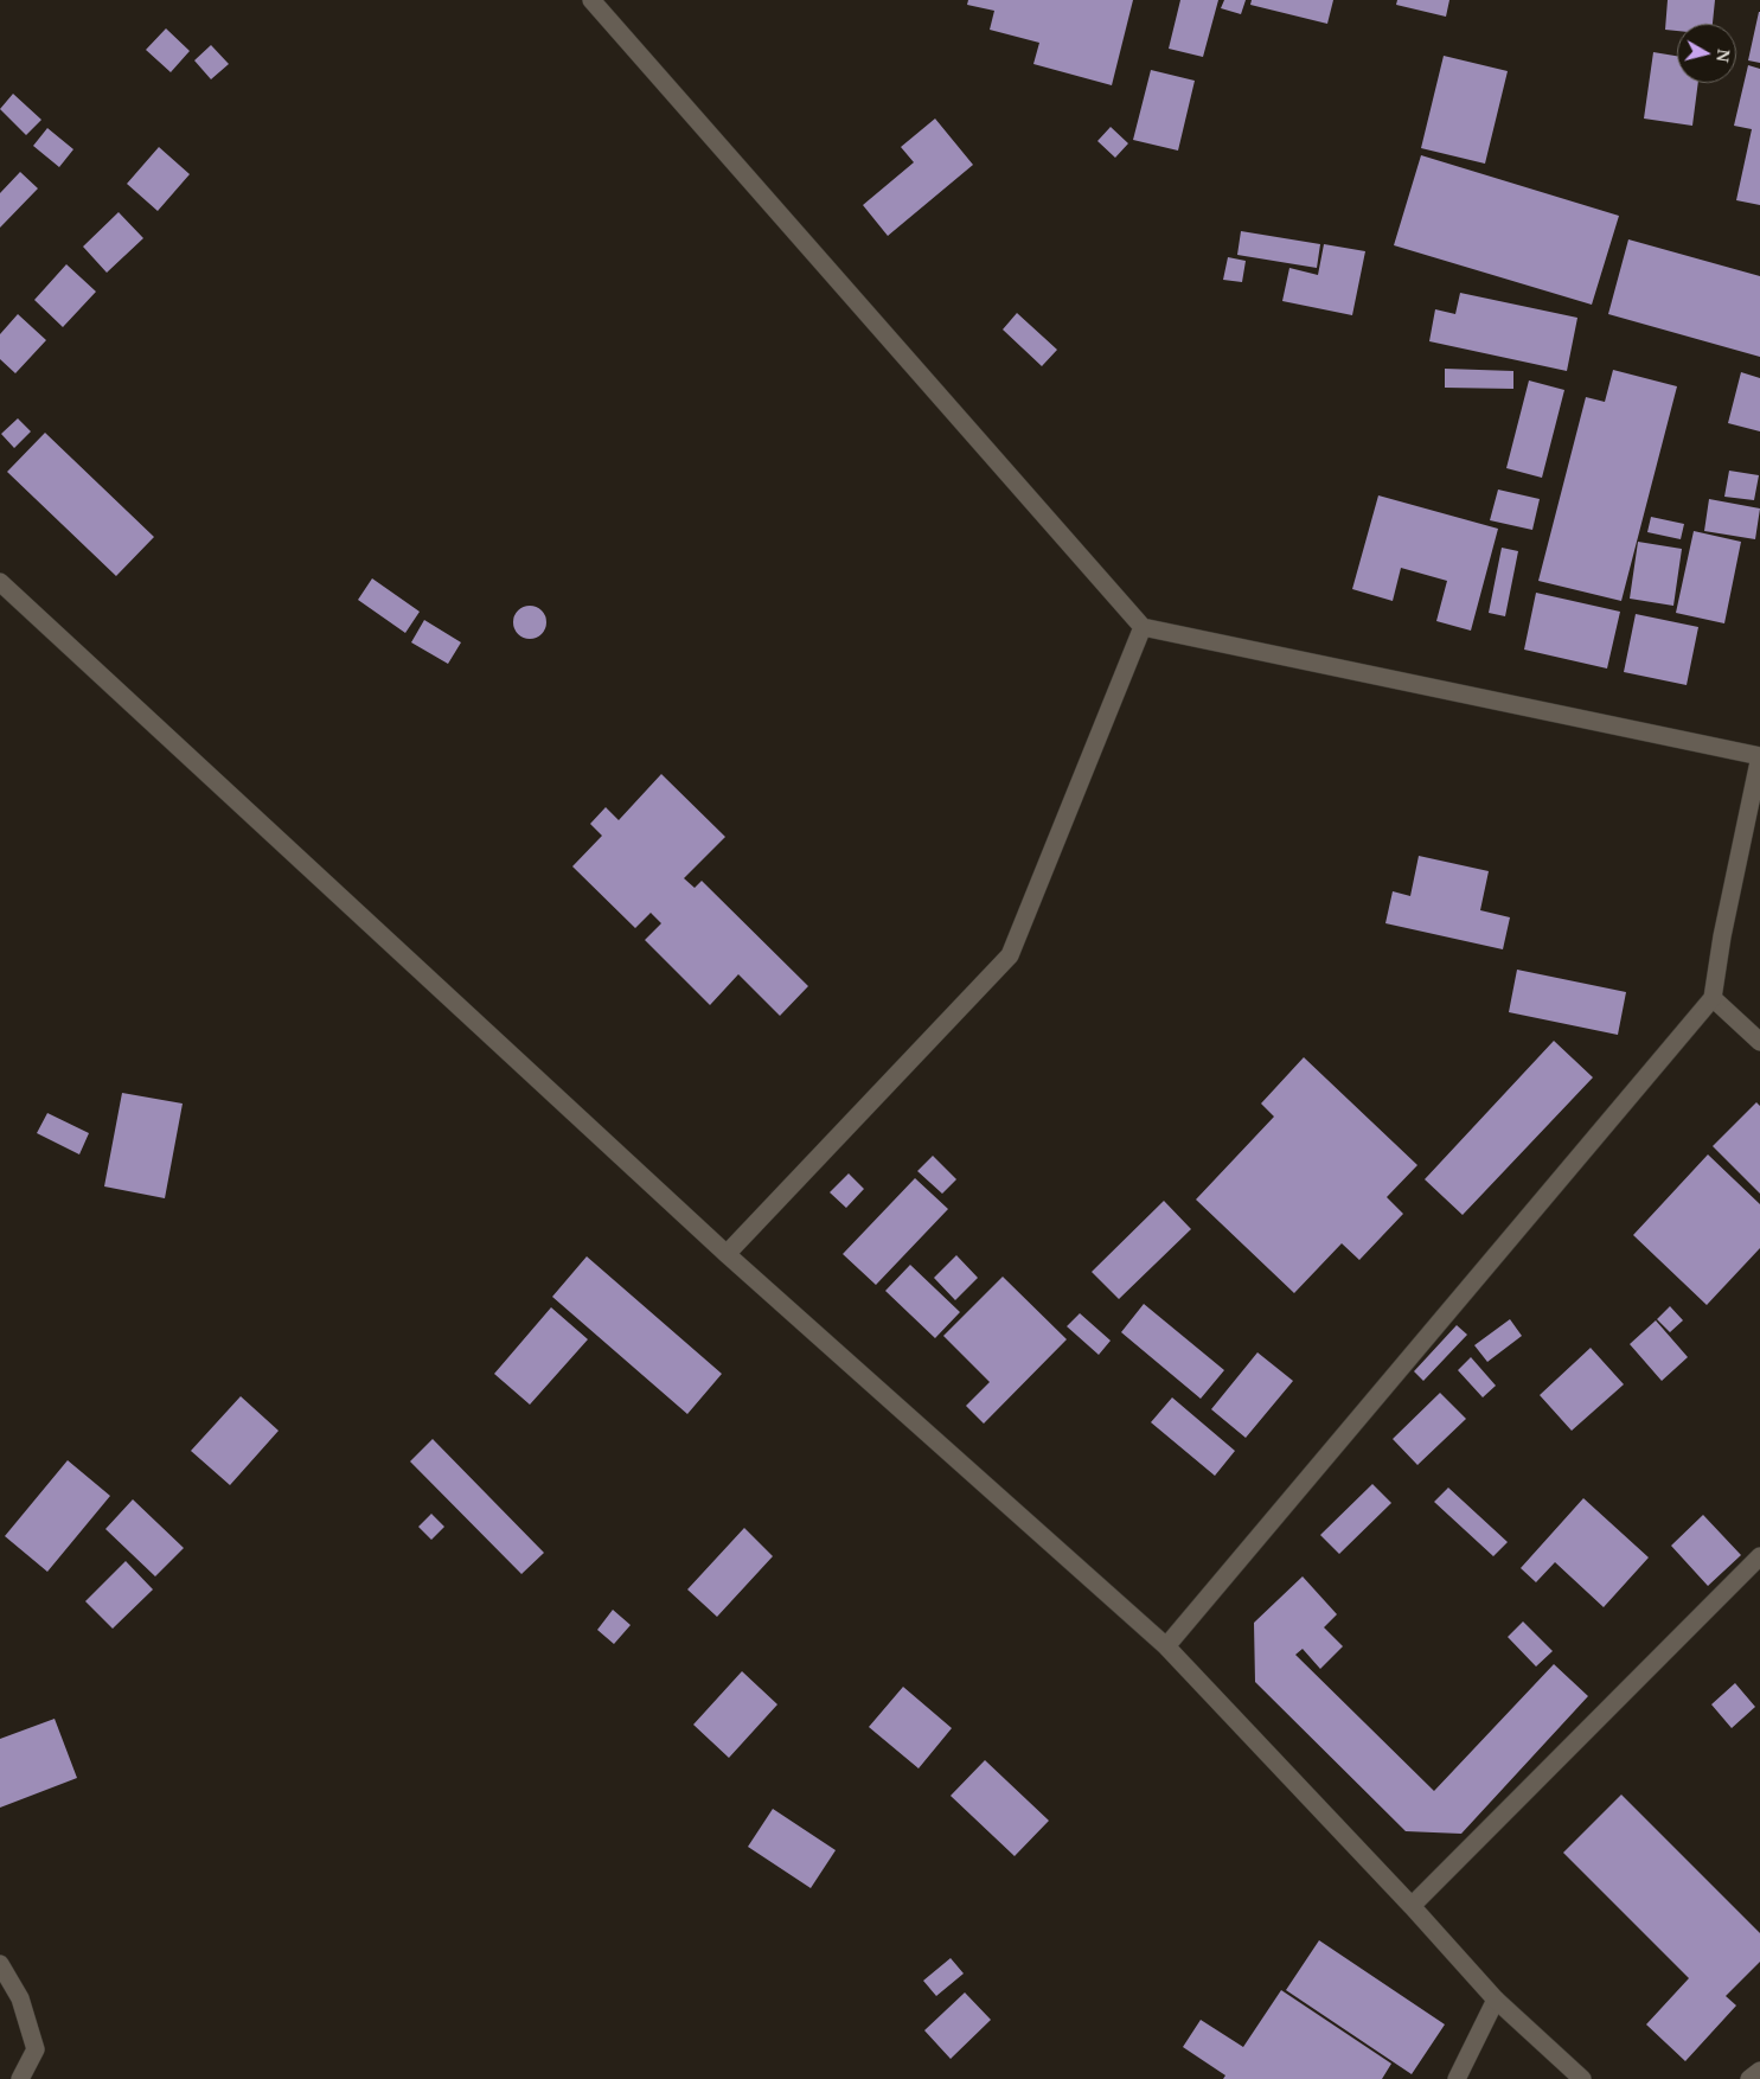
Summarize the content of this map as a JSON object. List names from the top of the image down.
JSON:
{
  "north": "right"
}
